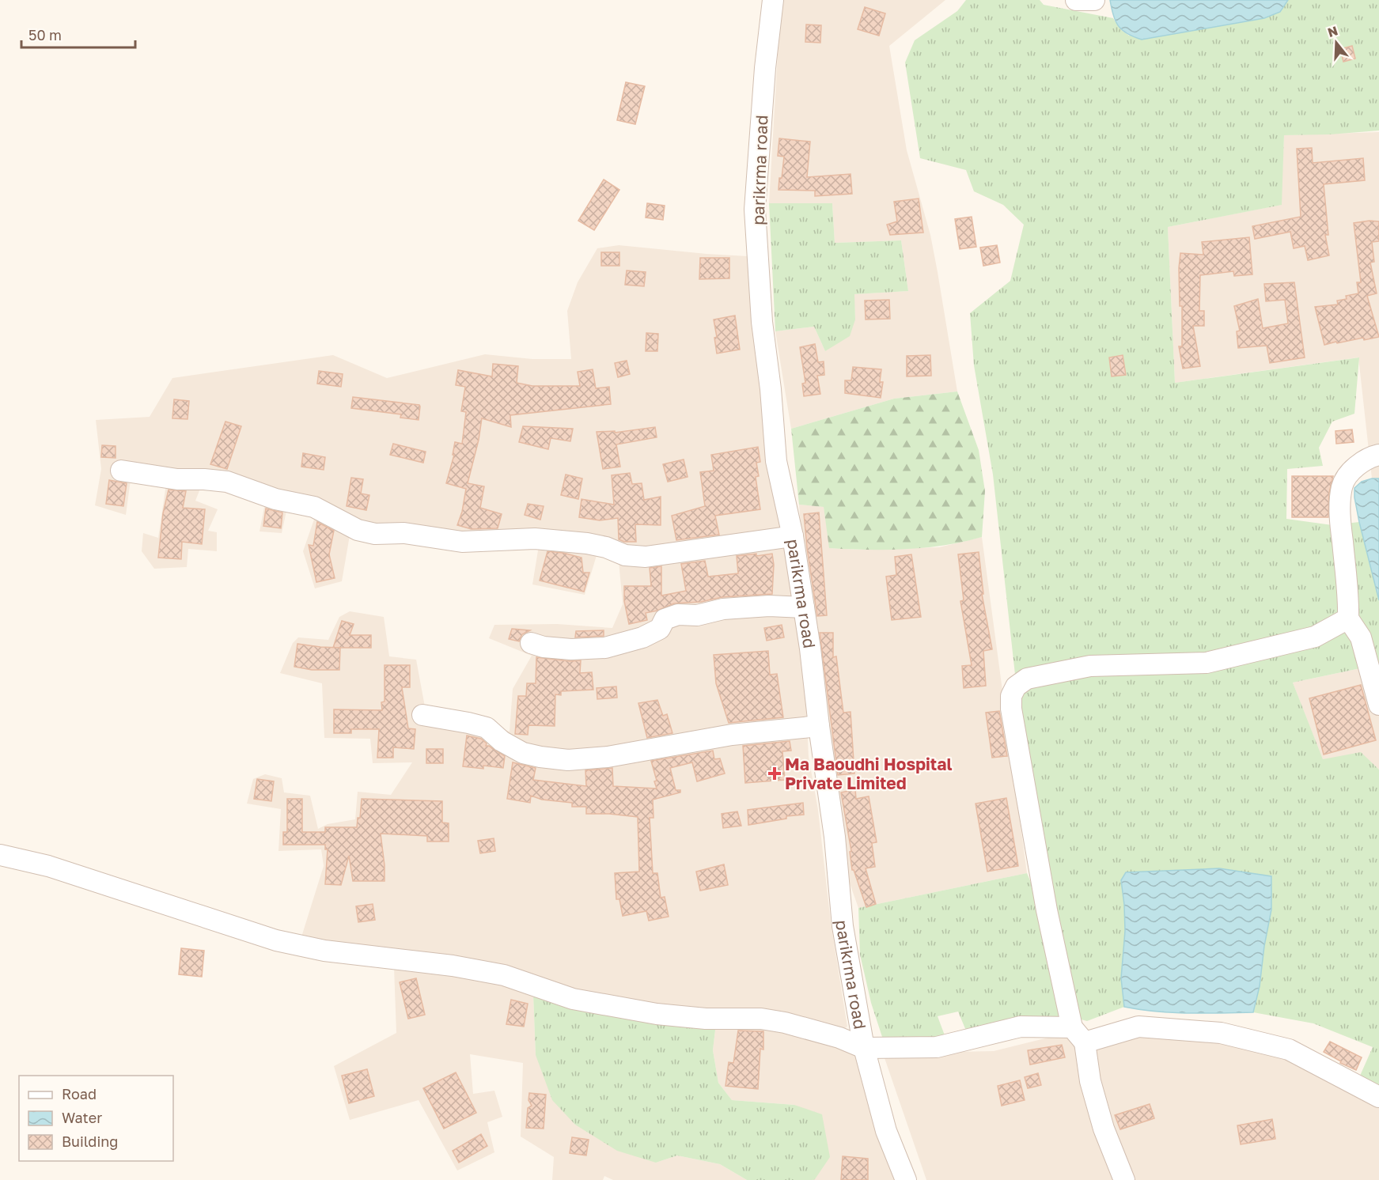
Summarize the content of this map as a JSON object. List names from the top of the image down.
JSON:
{
  "streets": {
    "street": ["parikrma road"]
  },
  "places": {
    "health": ["Ma Baoudhi Hospital Private Limited"]
  },
  "legend": ["Road", "Water", "Building"],
  "scale_bar": "50 m",
  "north": "top"
}
